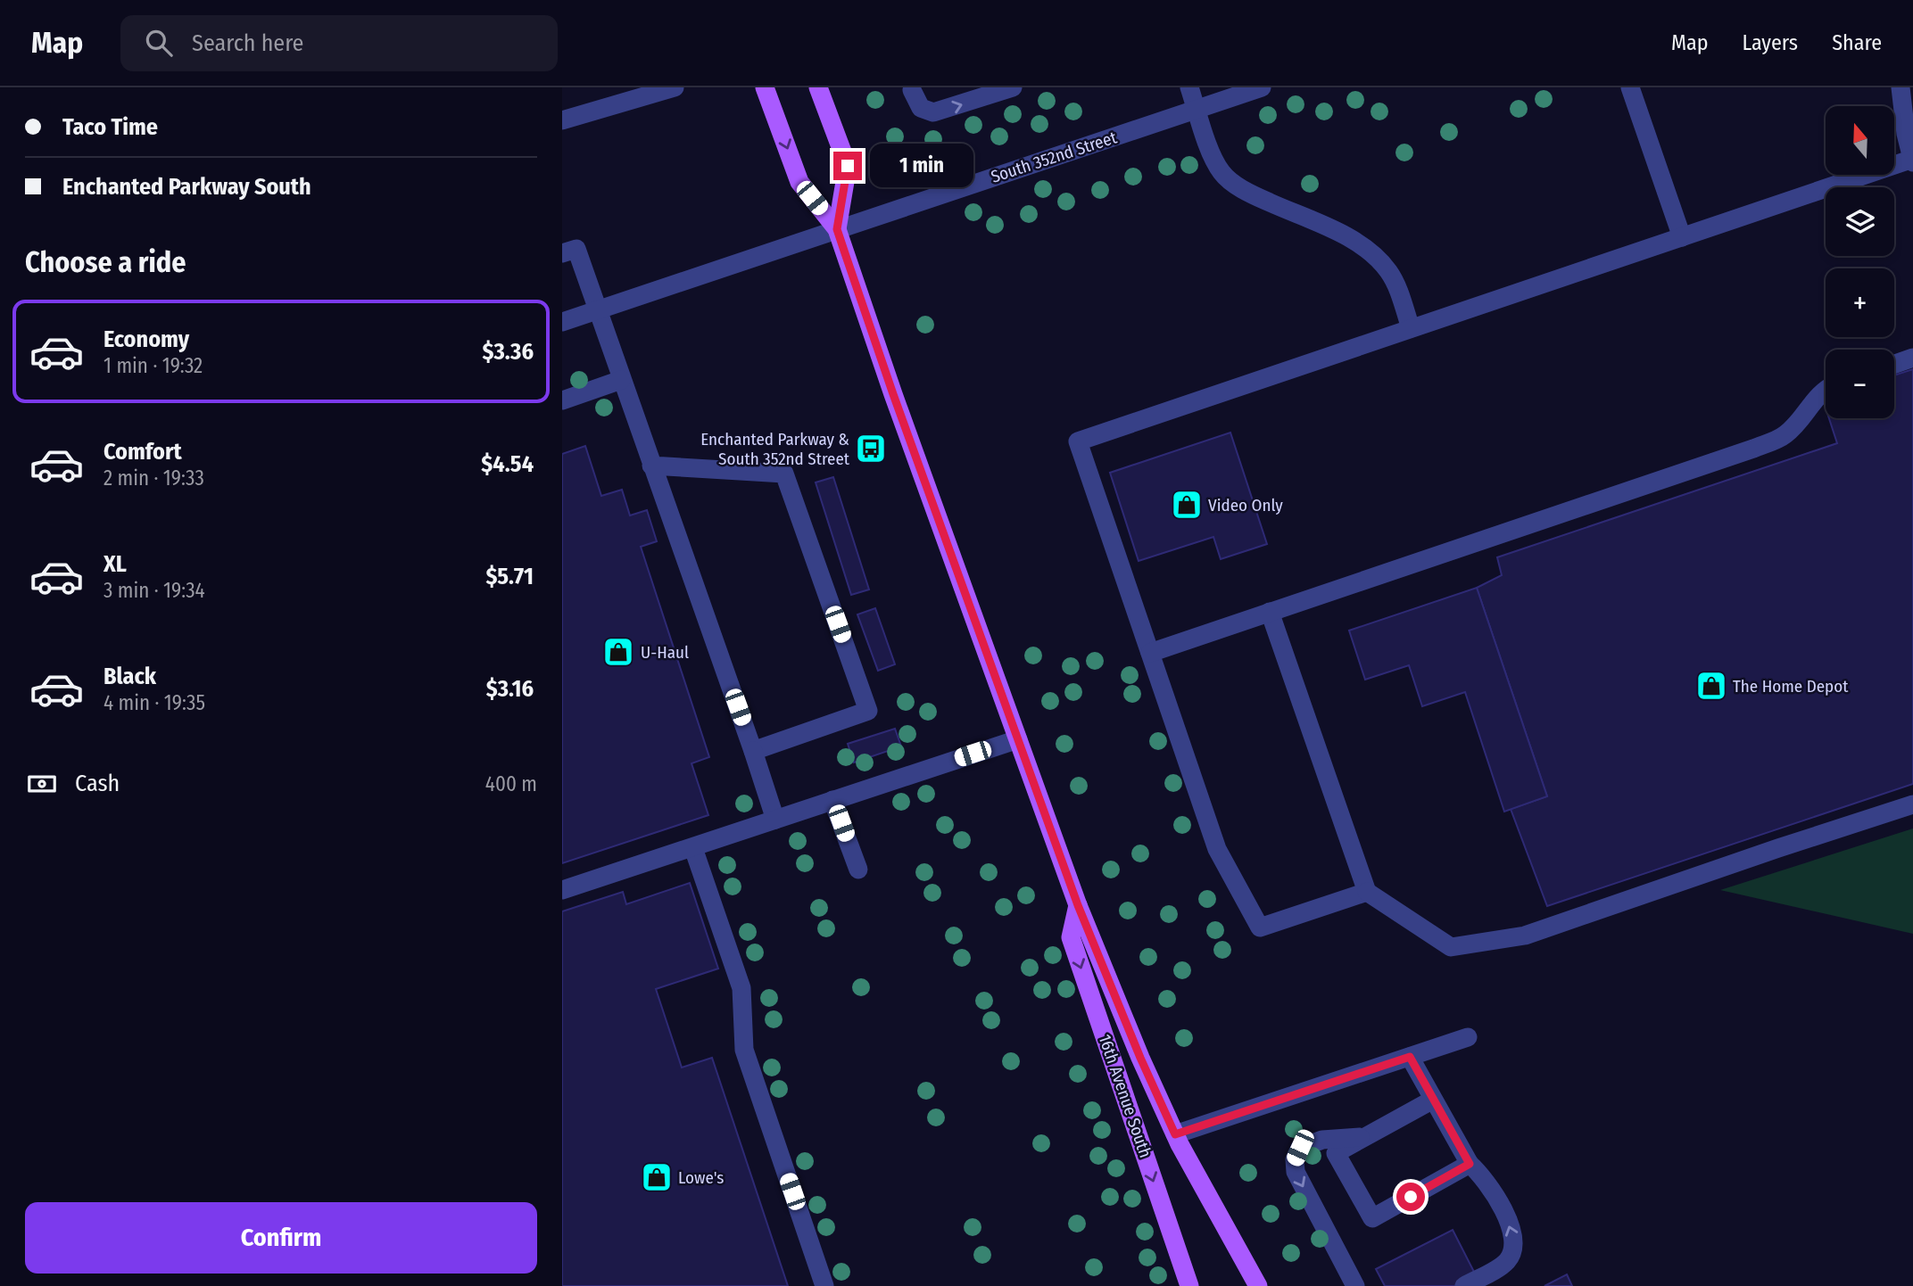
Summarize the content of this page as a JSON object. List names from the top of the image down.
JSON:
{
  "streets": {
    "main road": ["16th Avenue South"],
    "street": ["South 352nd Street"]
  },
  "places": {
    "bus stop": ["Enchanted Parkway & South 352nd Street"],
    "shop": [
      "Video Only",
      "U-Haul",
      "The Home Depot",
      "Lowe's"
    ]
  },
  "north": "top",
  "page": {
    "header": "Map",
    "search": "Search here",
    "nav": ["Map", "Layers", "Share"],
    "banner": ["Taco Time", "Enchanted Parkway South"],
    "map_buttons": ["+", "−"],
    "bubble": "1 min",
    "heading": "Choose a ride",
    "list": [
      {
        "name": "Economy",
        "note": "1 min · 19:32",
        "value": "$3.36"
      },
      {
        "name": "Comfort",
        "note": "2 min · 19:33",
        "value": "$4.54"
      },
      {
        "name": "XL",
        "note": "3 min · 19:34",
        "value": "$5.71"
      },
      {
        "name": "Black",
        "note": "4 min · 19:35",
        "value": "$3.16"
      }
    ],
    "pay": ["Cash", "400 m"],
    "buttons": "Confirm"
  }
}
